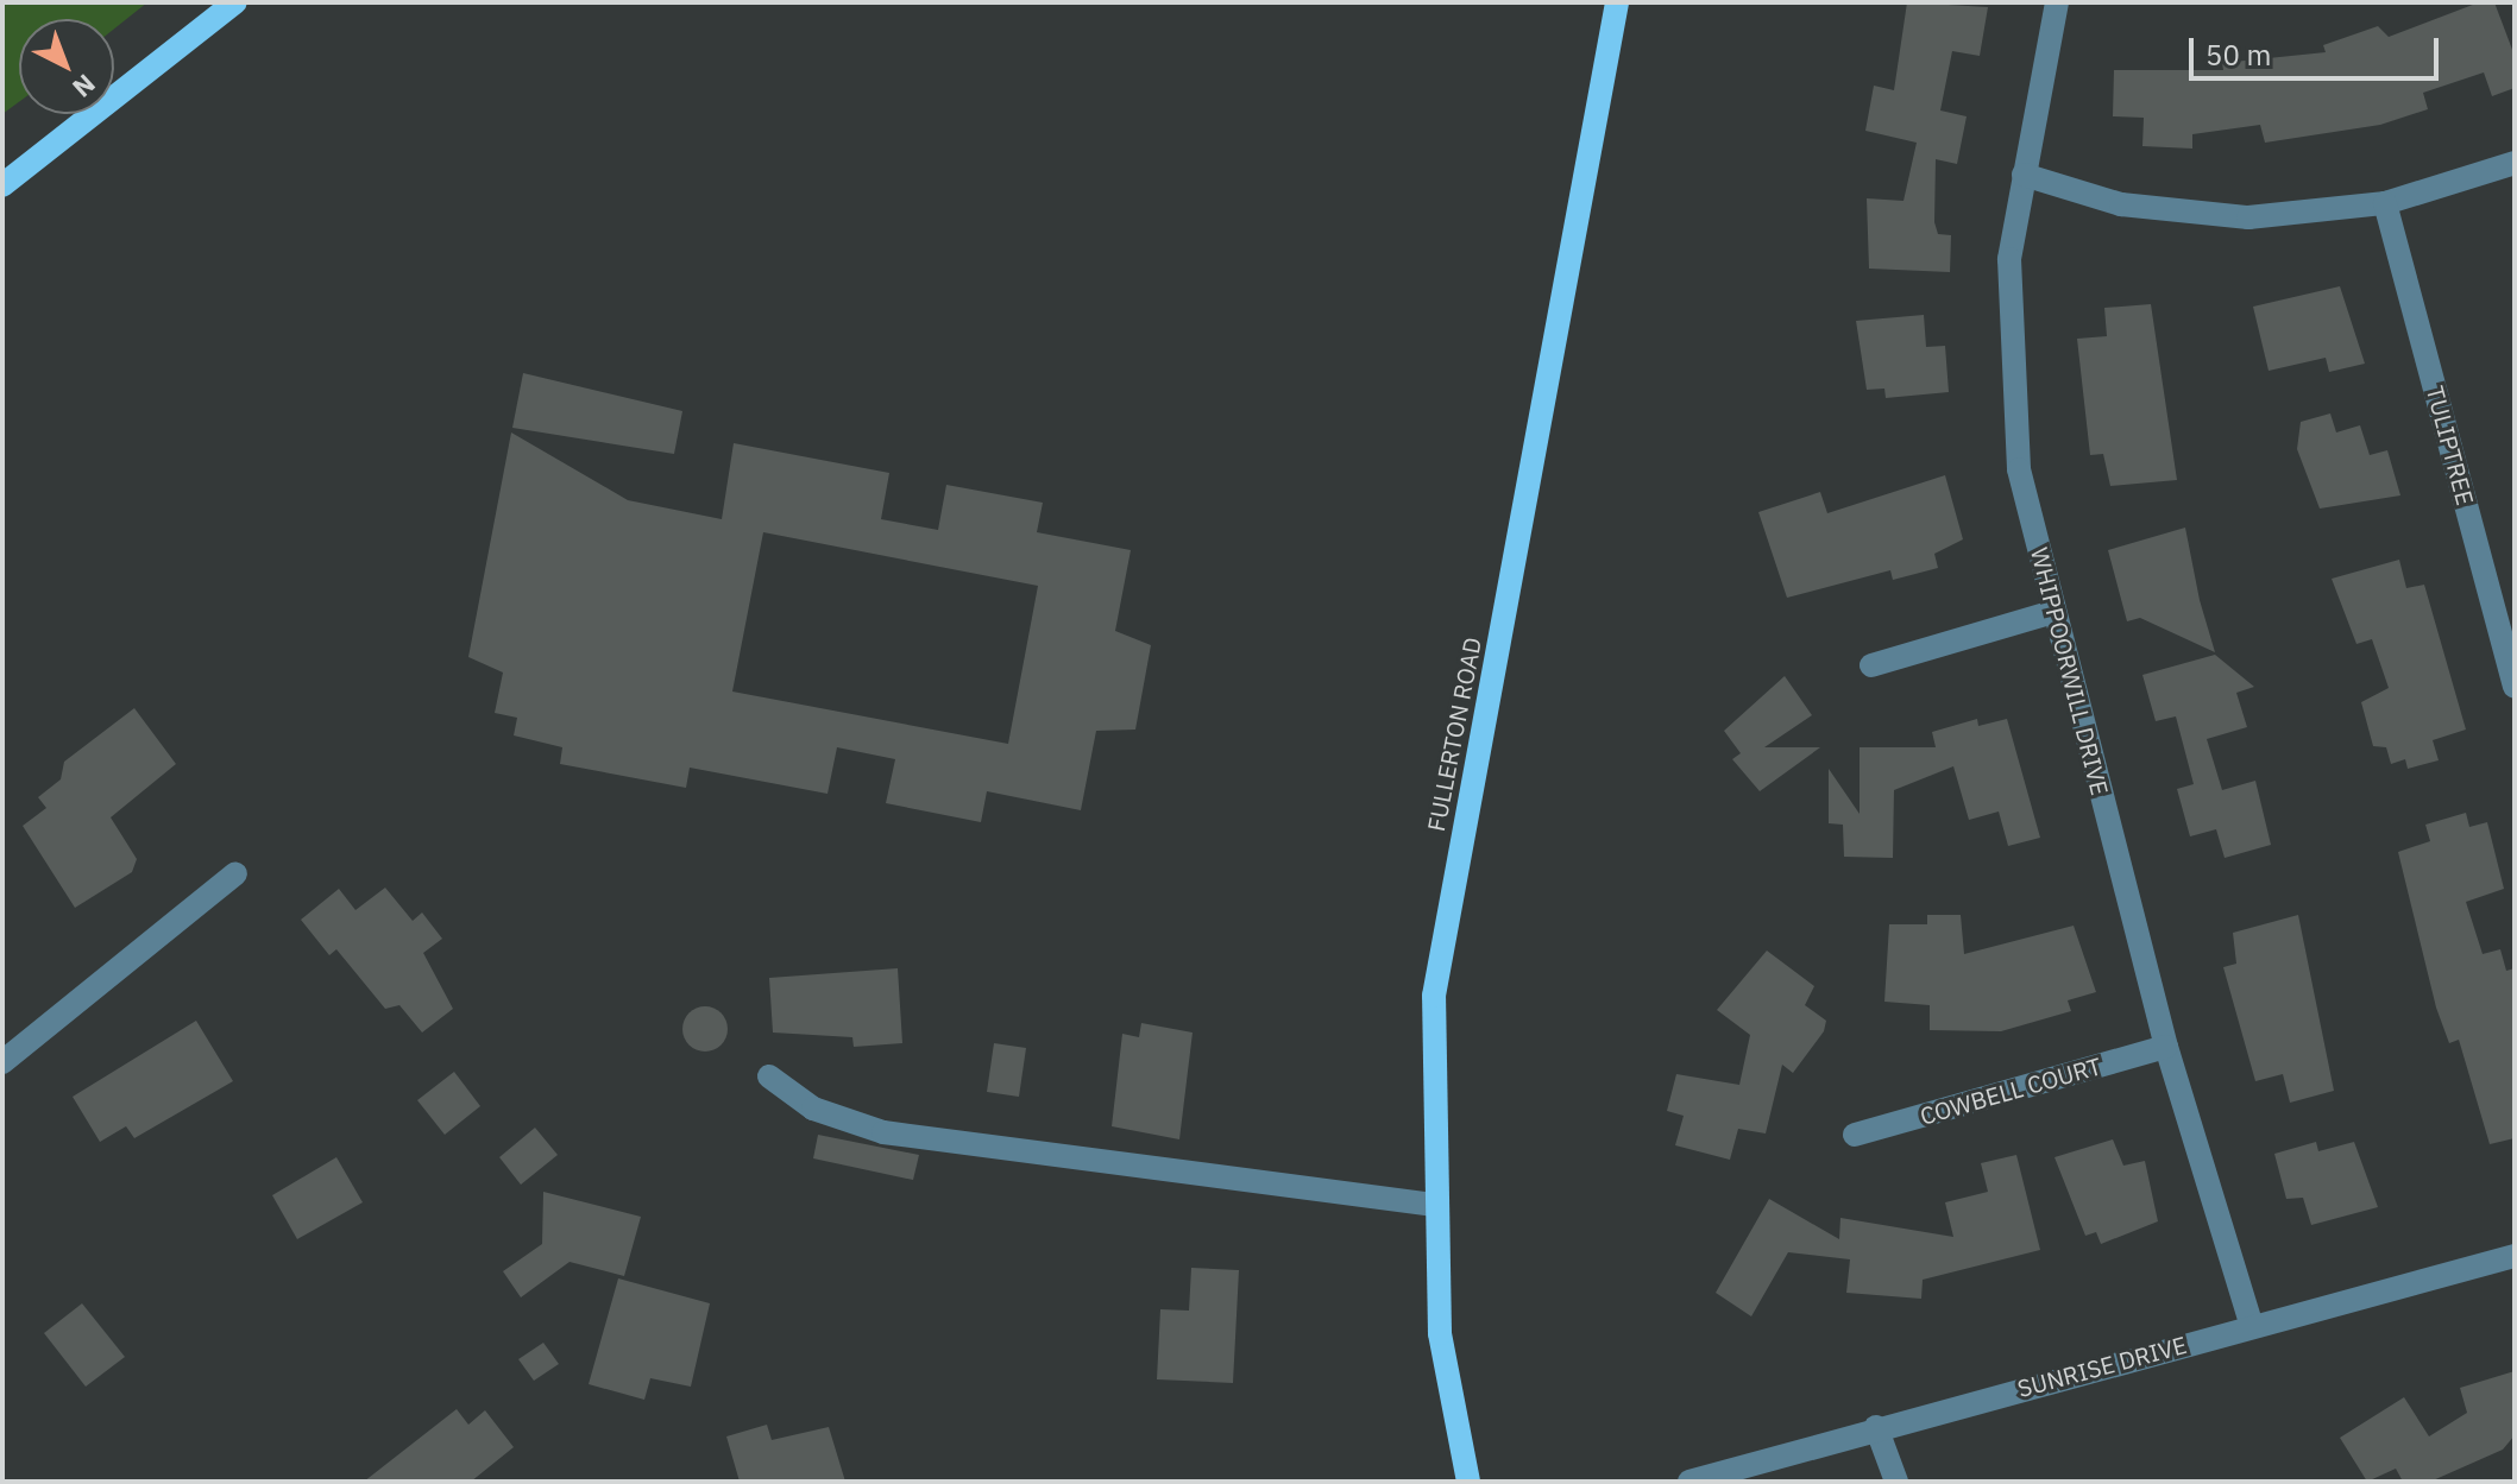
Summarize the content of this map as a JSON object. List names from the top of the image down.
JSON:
{
  "streets": {
    "main road": ["FULLERTON ROAD"],
    "street": [
      "TULIPTREE",
      "WHIPPOORWILL DRIVE",
      "COWBELL COURT",
      "SUNRISE DRIVE"
    ]
  },
  "crossings": [
    ["WHIPPOORWILL DRIVE", "COWBELL COURT"],
    ["WHIPPOORWILL DRIVE", "SUNRISE DRIVE"]
  ],
  "scale_bar": "50 m",
  "north": "bottom right"
}
